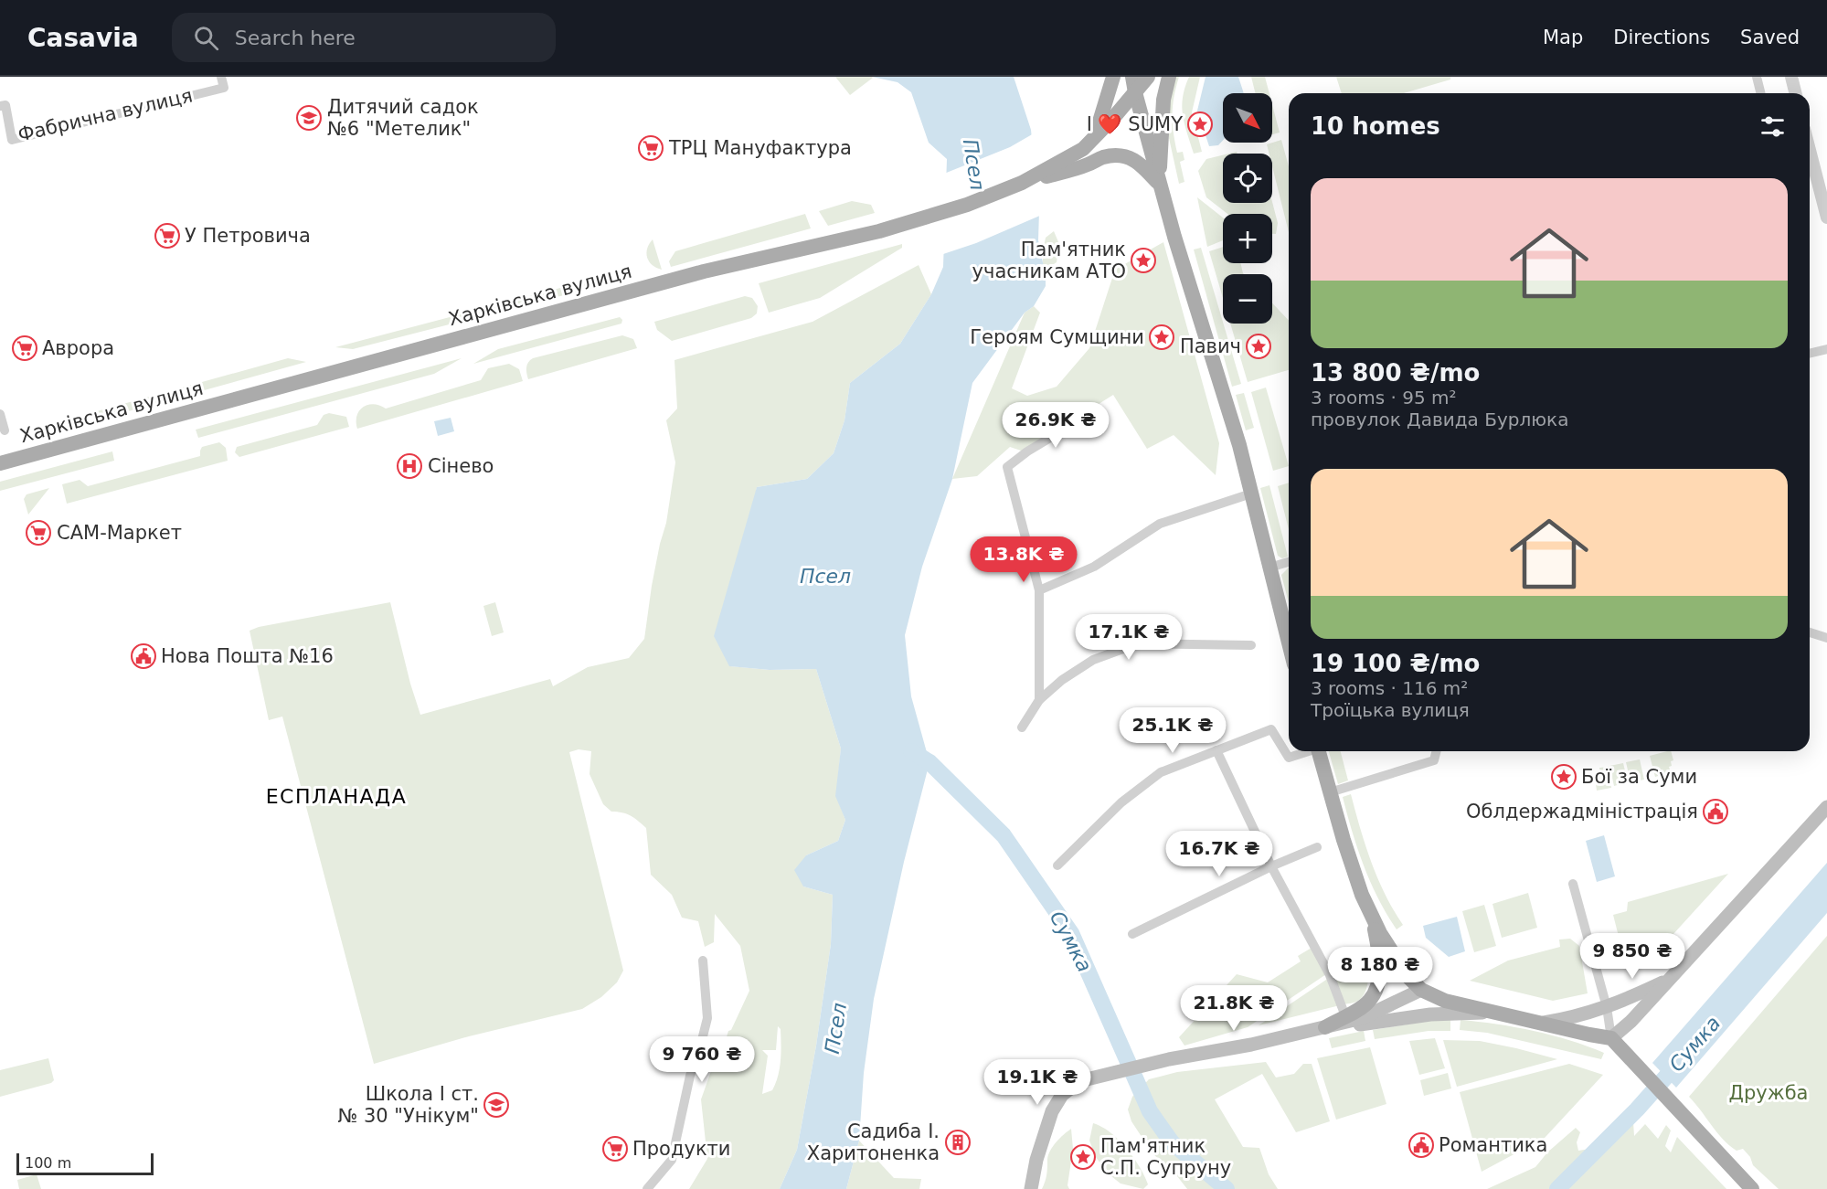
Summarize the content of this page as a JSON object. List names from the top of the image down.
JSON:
{
  "streets": {
    "main road": ["Харківська вулиця"],
    "street": ["Фабрична вулиця"]
  },
  "districts": ["ЕСПЛАНАДА"],
  "water": ["Псел", "Сумка"],
  "parks": ["Дружба"],
  "places": {
    "school or university": ["Дитячий садок №6 \"Метелик\"", "Школа І ст. № 30 \"Унікум\""],
    "place": [
      "I ❤️ SUMY",
      "Пам'ятник учасникам АТО",
      "Героям Сумщини",
      "Павич",
      "Бої за Суми",
      "Пам'ятник С.П. Супруну"
    ],
    "supermarket": [
      "ТРЦ Мануфактура",
      "У Петровича",
      "Аврора",
      "САМ-Маркет",
      "Продукти"
    ],
    "hospital": ["Сінево"],
    "public building": ["Нова Пошта №16", "Облдержадміністрація", "Романтика"],
    "building": ["Садиба І. Харитоненка"]
  },
  "scale_bar": "100 m",
  "north": "bottom right",
  "page": {
    "header": "Casavia",
    "search": "Search here",
    "nav": ["Map", "Directions", "Saved"],
    "map_buttons": ["+", "−"],
    "heading": "10 homes",
    "list": [
      {
        "name": "13 800 ₴/mo",
        "note": "3 rooms · 95 m² · провулок Давида Бурлюка"
      },
      {
        "name": "19 100 ₴/mo",
        "note": "3 rooms · 116 m² · Троїцька вулиця"
      }
    ],
    "price": [
      "26.9K ₴",
      "13.8K ₴",
      "17.1K ₴",
      "25.1K ₴",
      "16.7K ₴",
      "9 850 ₴",
      "8 180 ₴",
      "21.8K ₴",
      "9 760 ₴",
      "19.1K ₴"
    ],
    "scale": "100 m"
  }
}
